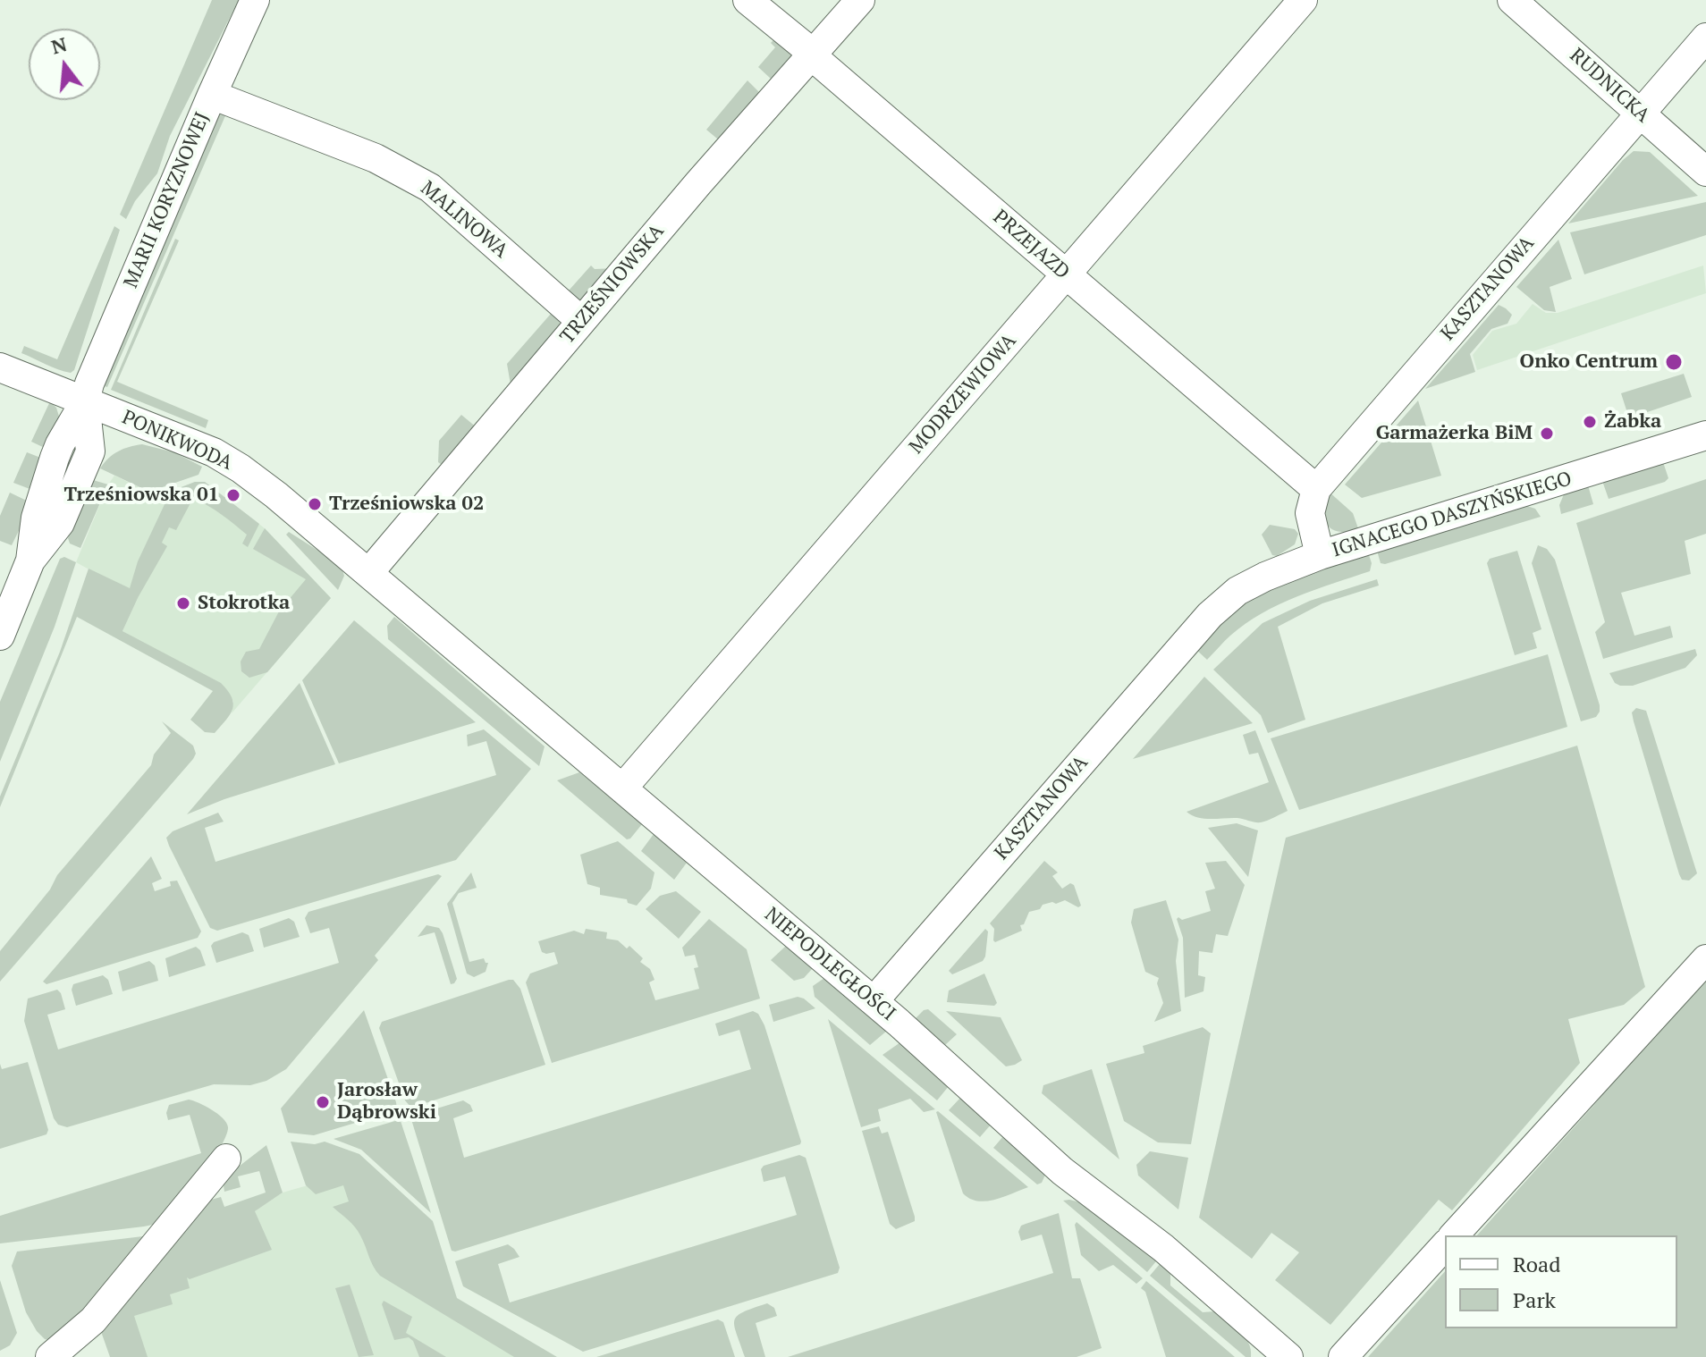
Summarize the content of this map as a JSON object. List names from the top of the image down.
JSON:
{
  "streets": {
    "street": [
      "RUDNICKA",
      "MARII KORYZNOWEJ",
      "MALINOWA",
      "PRZEJAZD",
      "TRZEŚNIOWSKA",
      "KASZTANOWA",
      "MODRZEWIOWA",
      "PONIKWODA",
      "IGNACEGO DASZYŃSKIEGO",
      "NIEPODLEGŁOŚCI"
    ]
  },
  "crossings": [
    ["RUDNICKA", "KASZTANOWA"],
    ["MARII KORYZNOWEJ", "MALINOWA"],
    ["MARII KORYZNOWEJ", "PONIKWODA"],
    ["MALINOWA", "TRZEŚNIOWSKA"],
    ["PRZEJAZD", "TRZEŚNIOWSKA"],
    ["PRZEJAZD", "KASZTANOWA"],
    ["PRZEJAZD", "MODRZEWIOWA"],
    ["TRZEŚNIOWSKA", "PONIKWODA"],
    ["TRZEŚNIOWSKA", "NIEPODLEGŁOŚCI"],
    ["KASZTANOWA", "IGNACEGO DASZYŃSKIEGO"],
    ["KASZTANOWA", "NIEPODLEGŁOŚCI"],
    ["MODRZEWIOWA", "NIEPODLEGŁOŚCI"],
    ["PONIKWODA", "NIEPODLEGŁOŚCI"]
  ],
  "places": [
    "Onko Centrum",
    "Żabka",
    "Garmażerka BiM",
    "Trześniowska 01",
    "Trześniowska 02",
    "Stokrotka",
    "Jarosław Dąbrowski"
  ],
  "legend": ["Road", "Park"],
  "north": "top"
}
